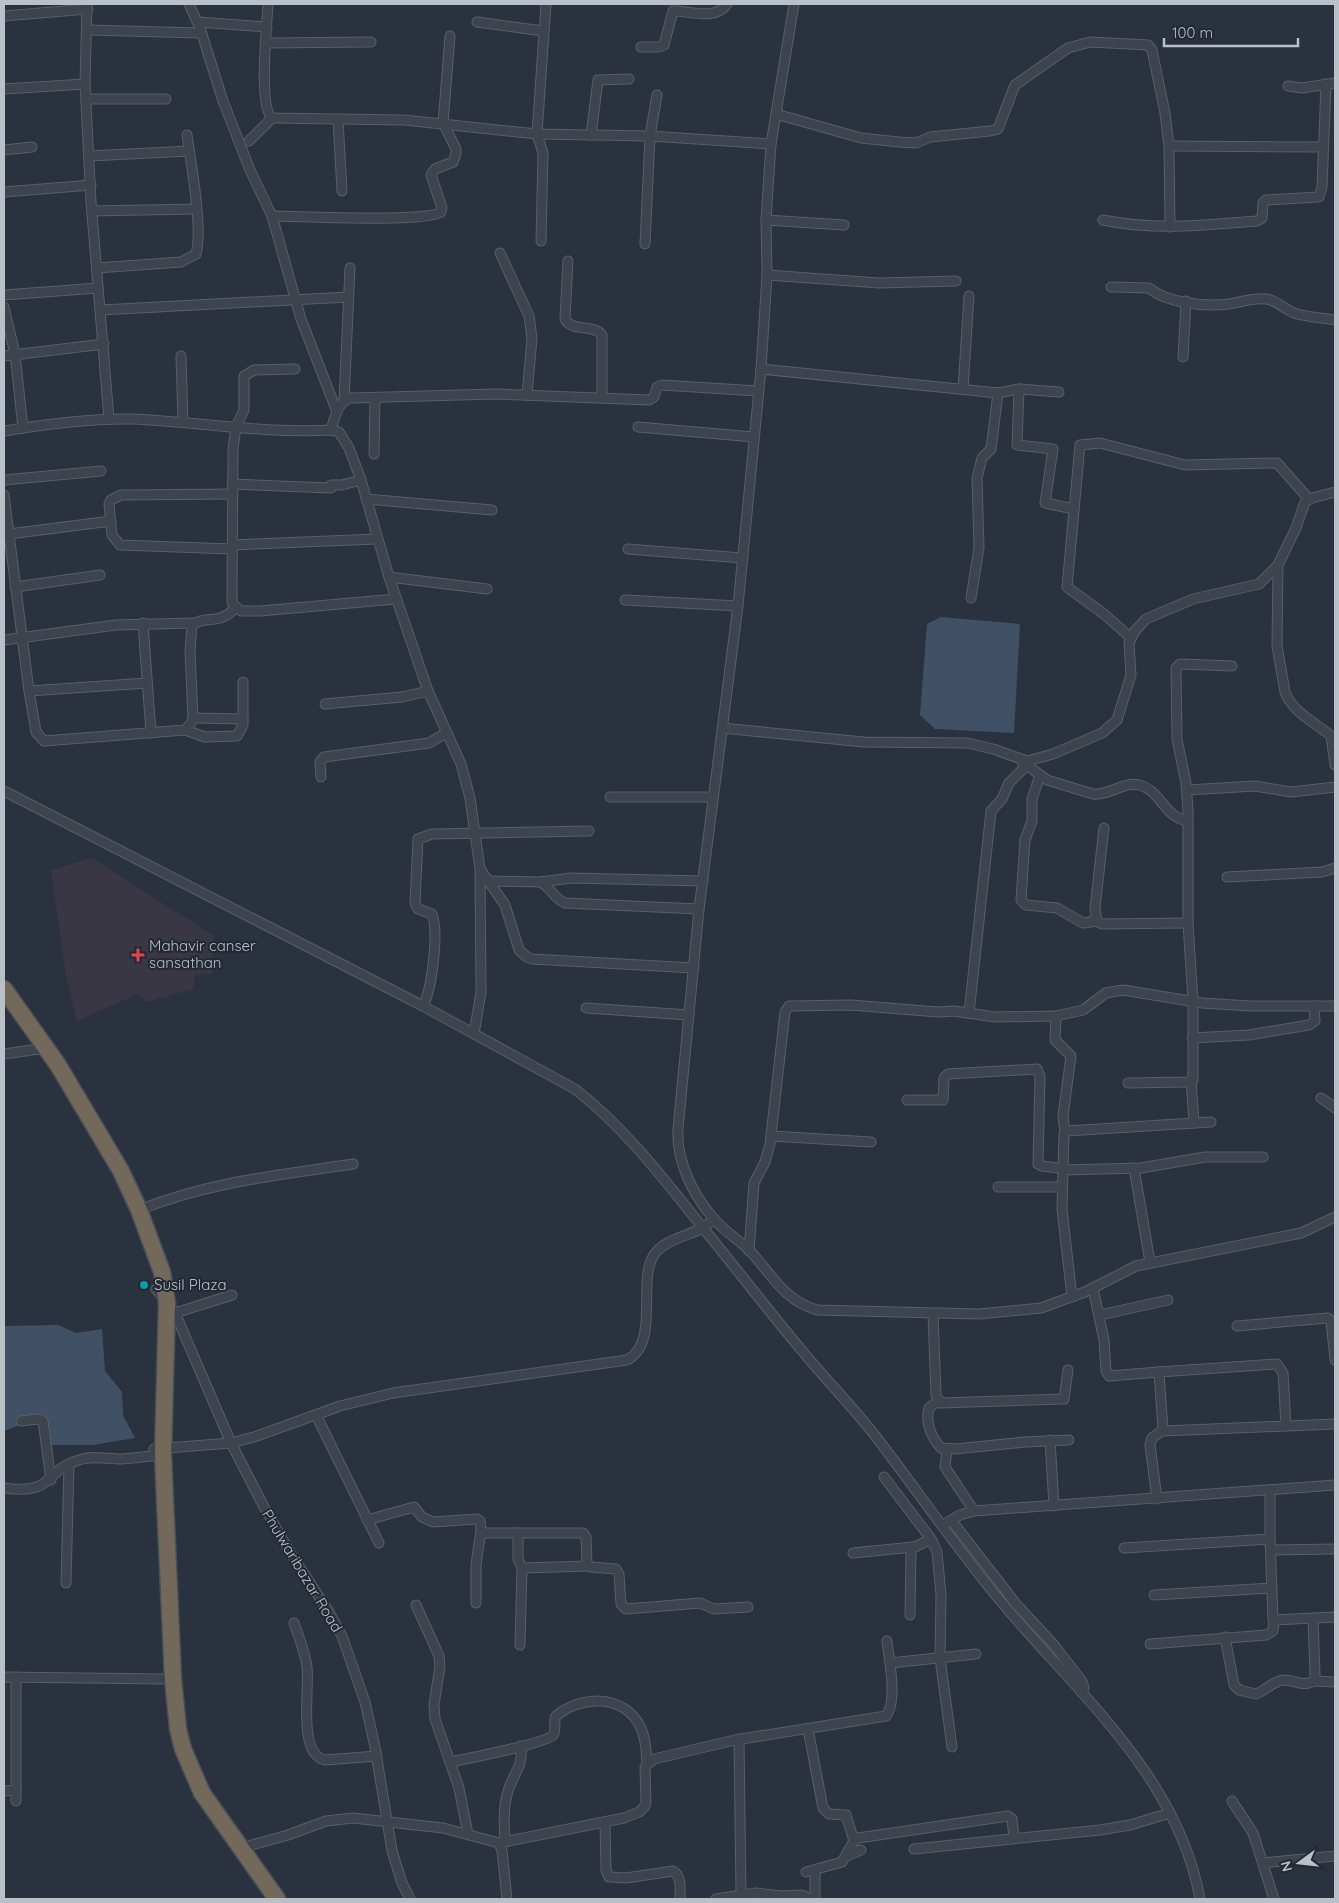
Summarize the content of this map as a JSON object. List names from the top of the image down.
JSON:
{
  "streets": {
    "street": ["Phulwaribazar Road"]
  },
  "places": {
    "health": ["Mahavir canser sansathan"],
    "other": ["Susil Plaza"]
  },
  "scale_bar": "100 m",
  "north": "left"
}
